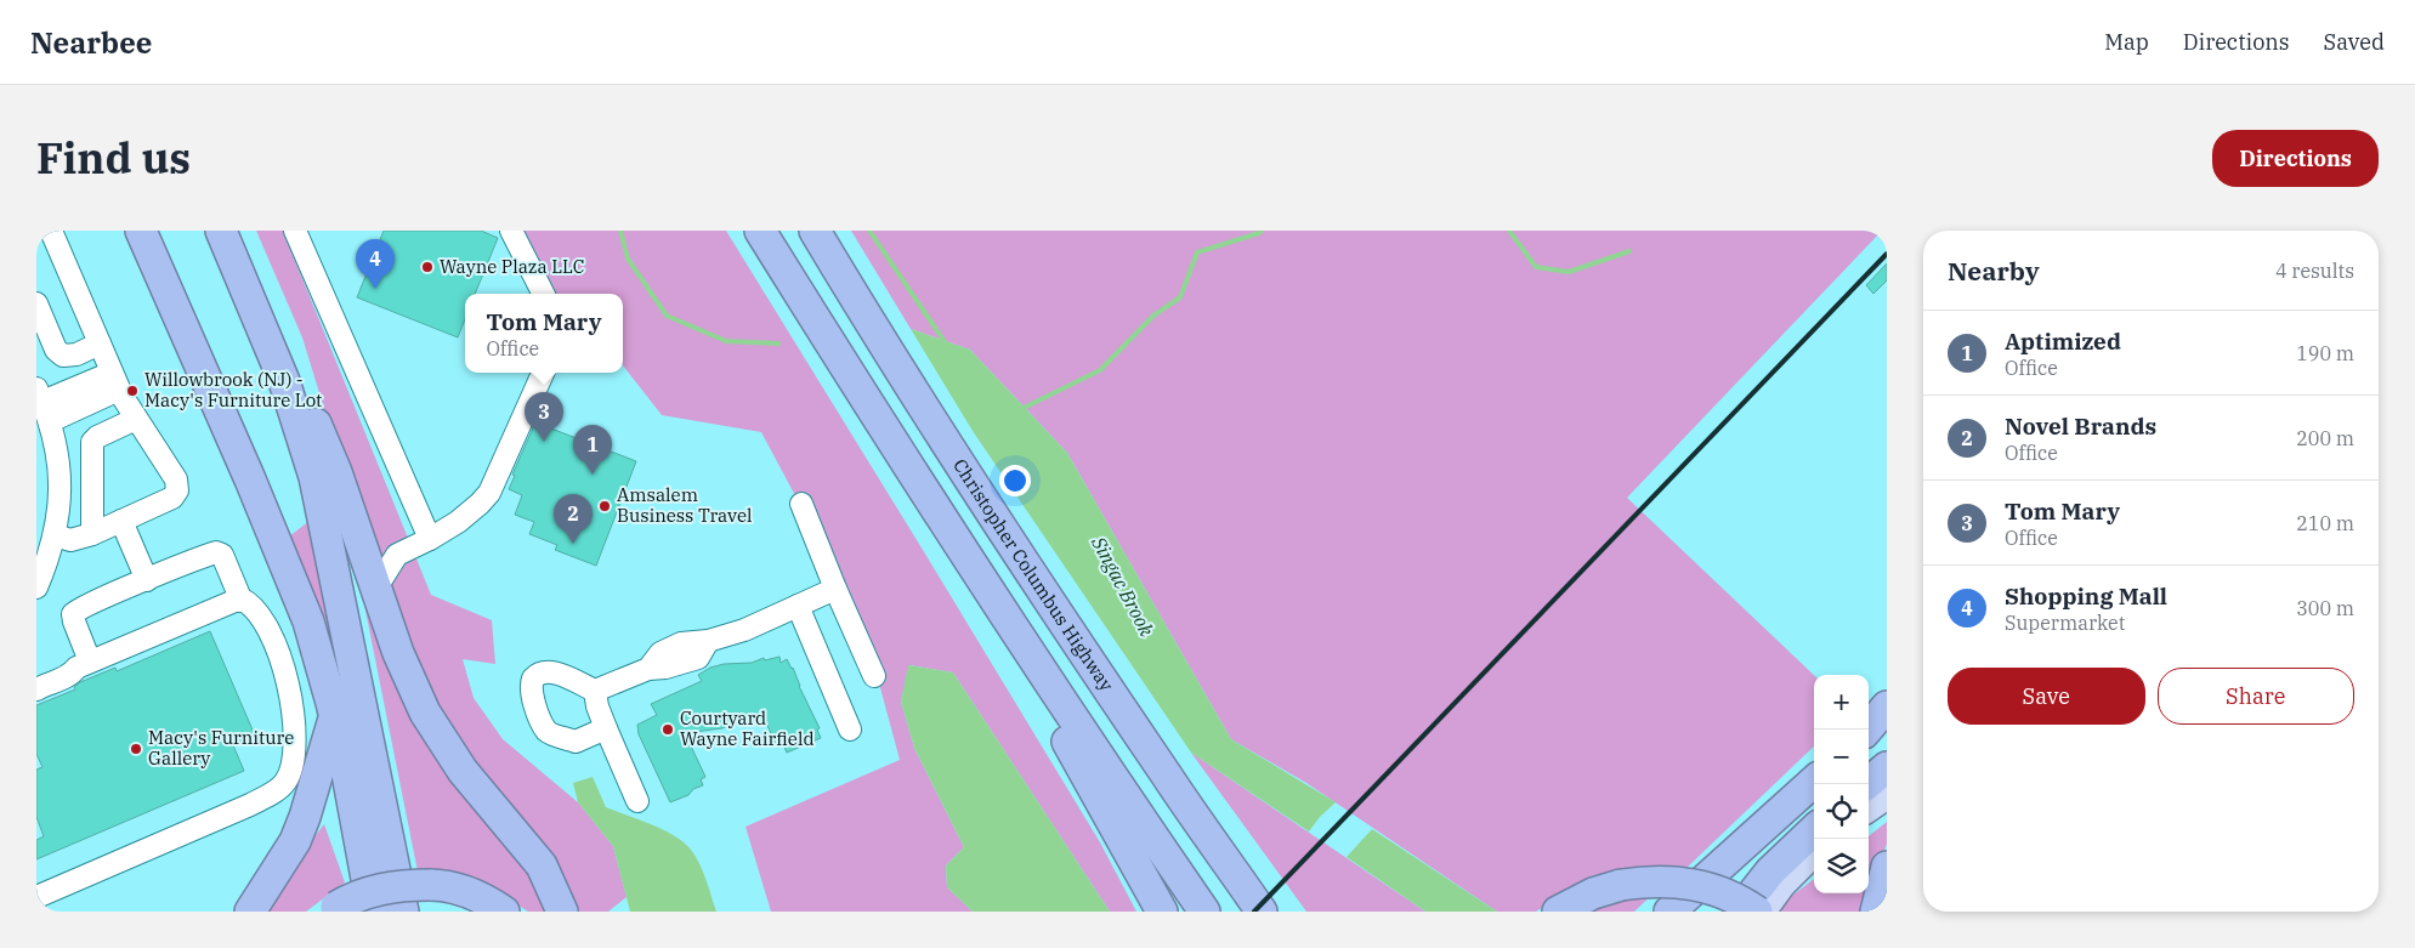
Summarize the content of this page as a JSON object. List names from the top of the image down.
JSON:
{
  "streets": {
    "highway": ["Christopher Columbus Highway"]
  },
  "water": ["Singac Brook"],
  "places": [
    "Wayne Plaza LLC",
    "Willowbrook (NJ) - Macy's Furniture Lot",
    "Amsalem Business Travel",
    "Courtyard Wayne Fairfield",
    "Macy's Furniture Gallery"
  ],
  "page": {
    "header": "Nearbee",
    "nav": ["Map", "Directions", "Saved"],
    "title": "Find us",
    "buttons": [
      "Directions",
      ["Save", "Share"]
    ],
    "heading": ["Nearby", "4 results"],
    "pins": [
      "4",
      "3",
      "1",
      "2"
    ],
    "popup": ["Tom Mary", "Office"],
    "list": [
      {
        "mark": "1",
        "name": "Aptimized",
        "note": "Office",
        "value": "190 m"
      },
      {
        "mark": "2",
        "name": "Novel Brands",
        "note": "Office",
        "value": "200 m"
      },
      {
        "mark": "3",
        "name": "Tom Mary",
        "note": "Office",
        "value": "210 m"
      },
      {
        "mark": "4",
        "name": "Shopping Mall",
        "note": "Supermarket",
        "value": "300 m"
      }
    ],
    "map_buttons": ["+", "−"]
  }
}
